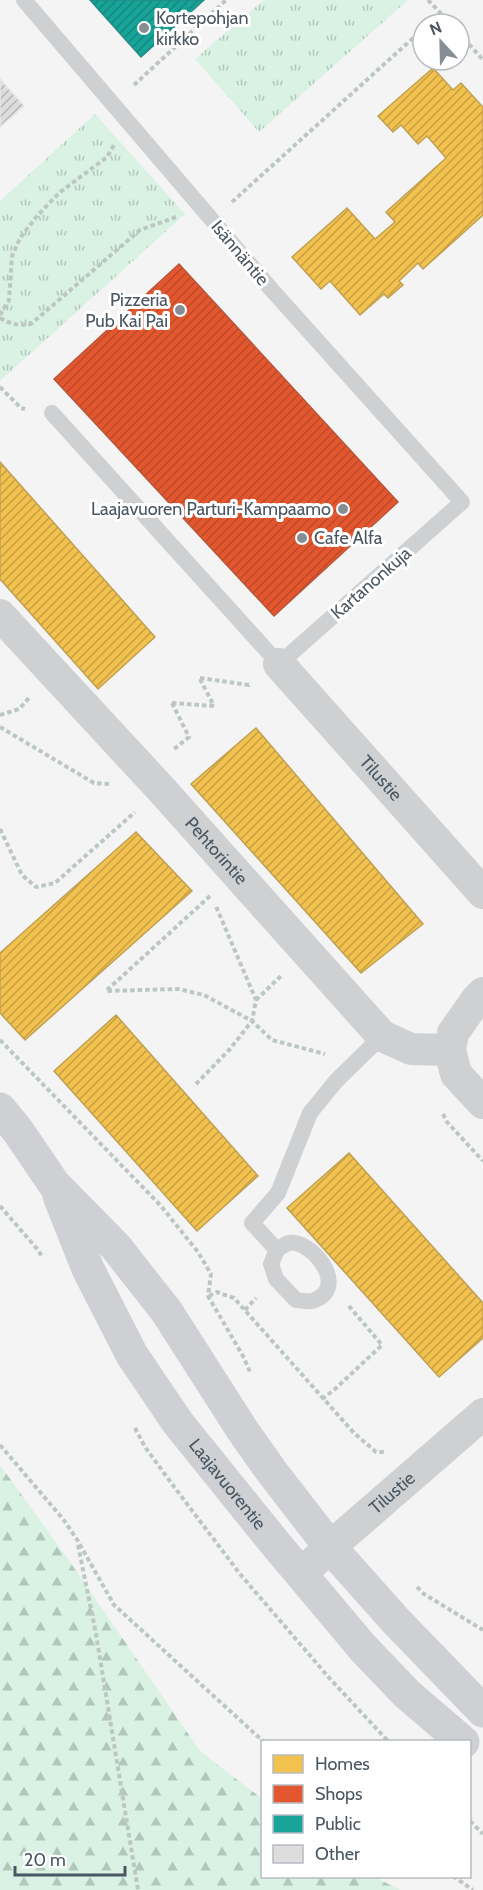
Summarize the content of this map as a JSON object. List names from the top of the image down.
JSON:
{
  "streets": {
    "main road": ["Laajavuorentie"],
    "street": ["Tilustie", "Pehtorintie"],
    "lane": ["Isännäntie", "Kartanonkuja"]
  },
  "crossings": [
    ["Isännäntie", "Kartanonkuja"],
    ["Kartanonkuja", "Tilustie"],
    ["Tilustie", "Laajavuorentie"]
  ],
  "places": [
    "Kortepohjan kirkko",
    "Pizzeria Pub Kai Pai",
    "Laajavuoren Parturi-Kampaamo",
    "Cafe Alfa"
  ],
  "legend": [
    "Homes",
    "Shops",
    "Public",
    "Other"
  ],
  "scale_bar": "20 m",
  "north": "top"
}
